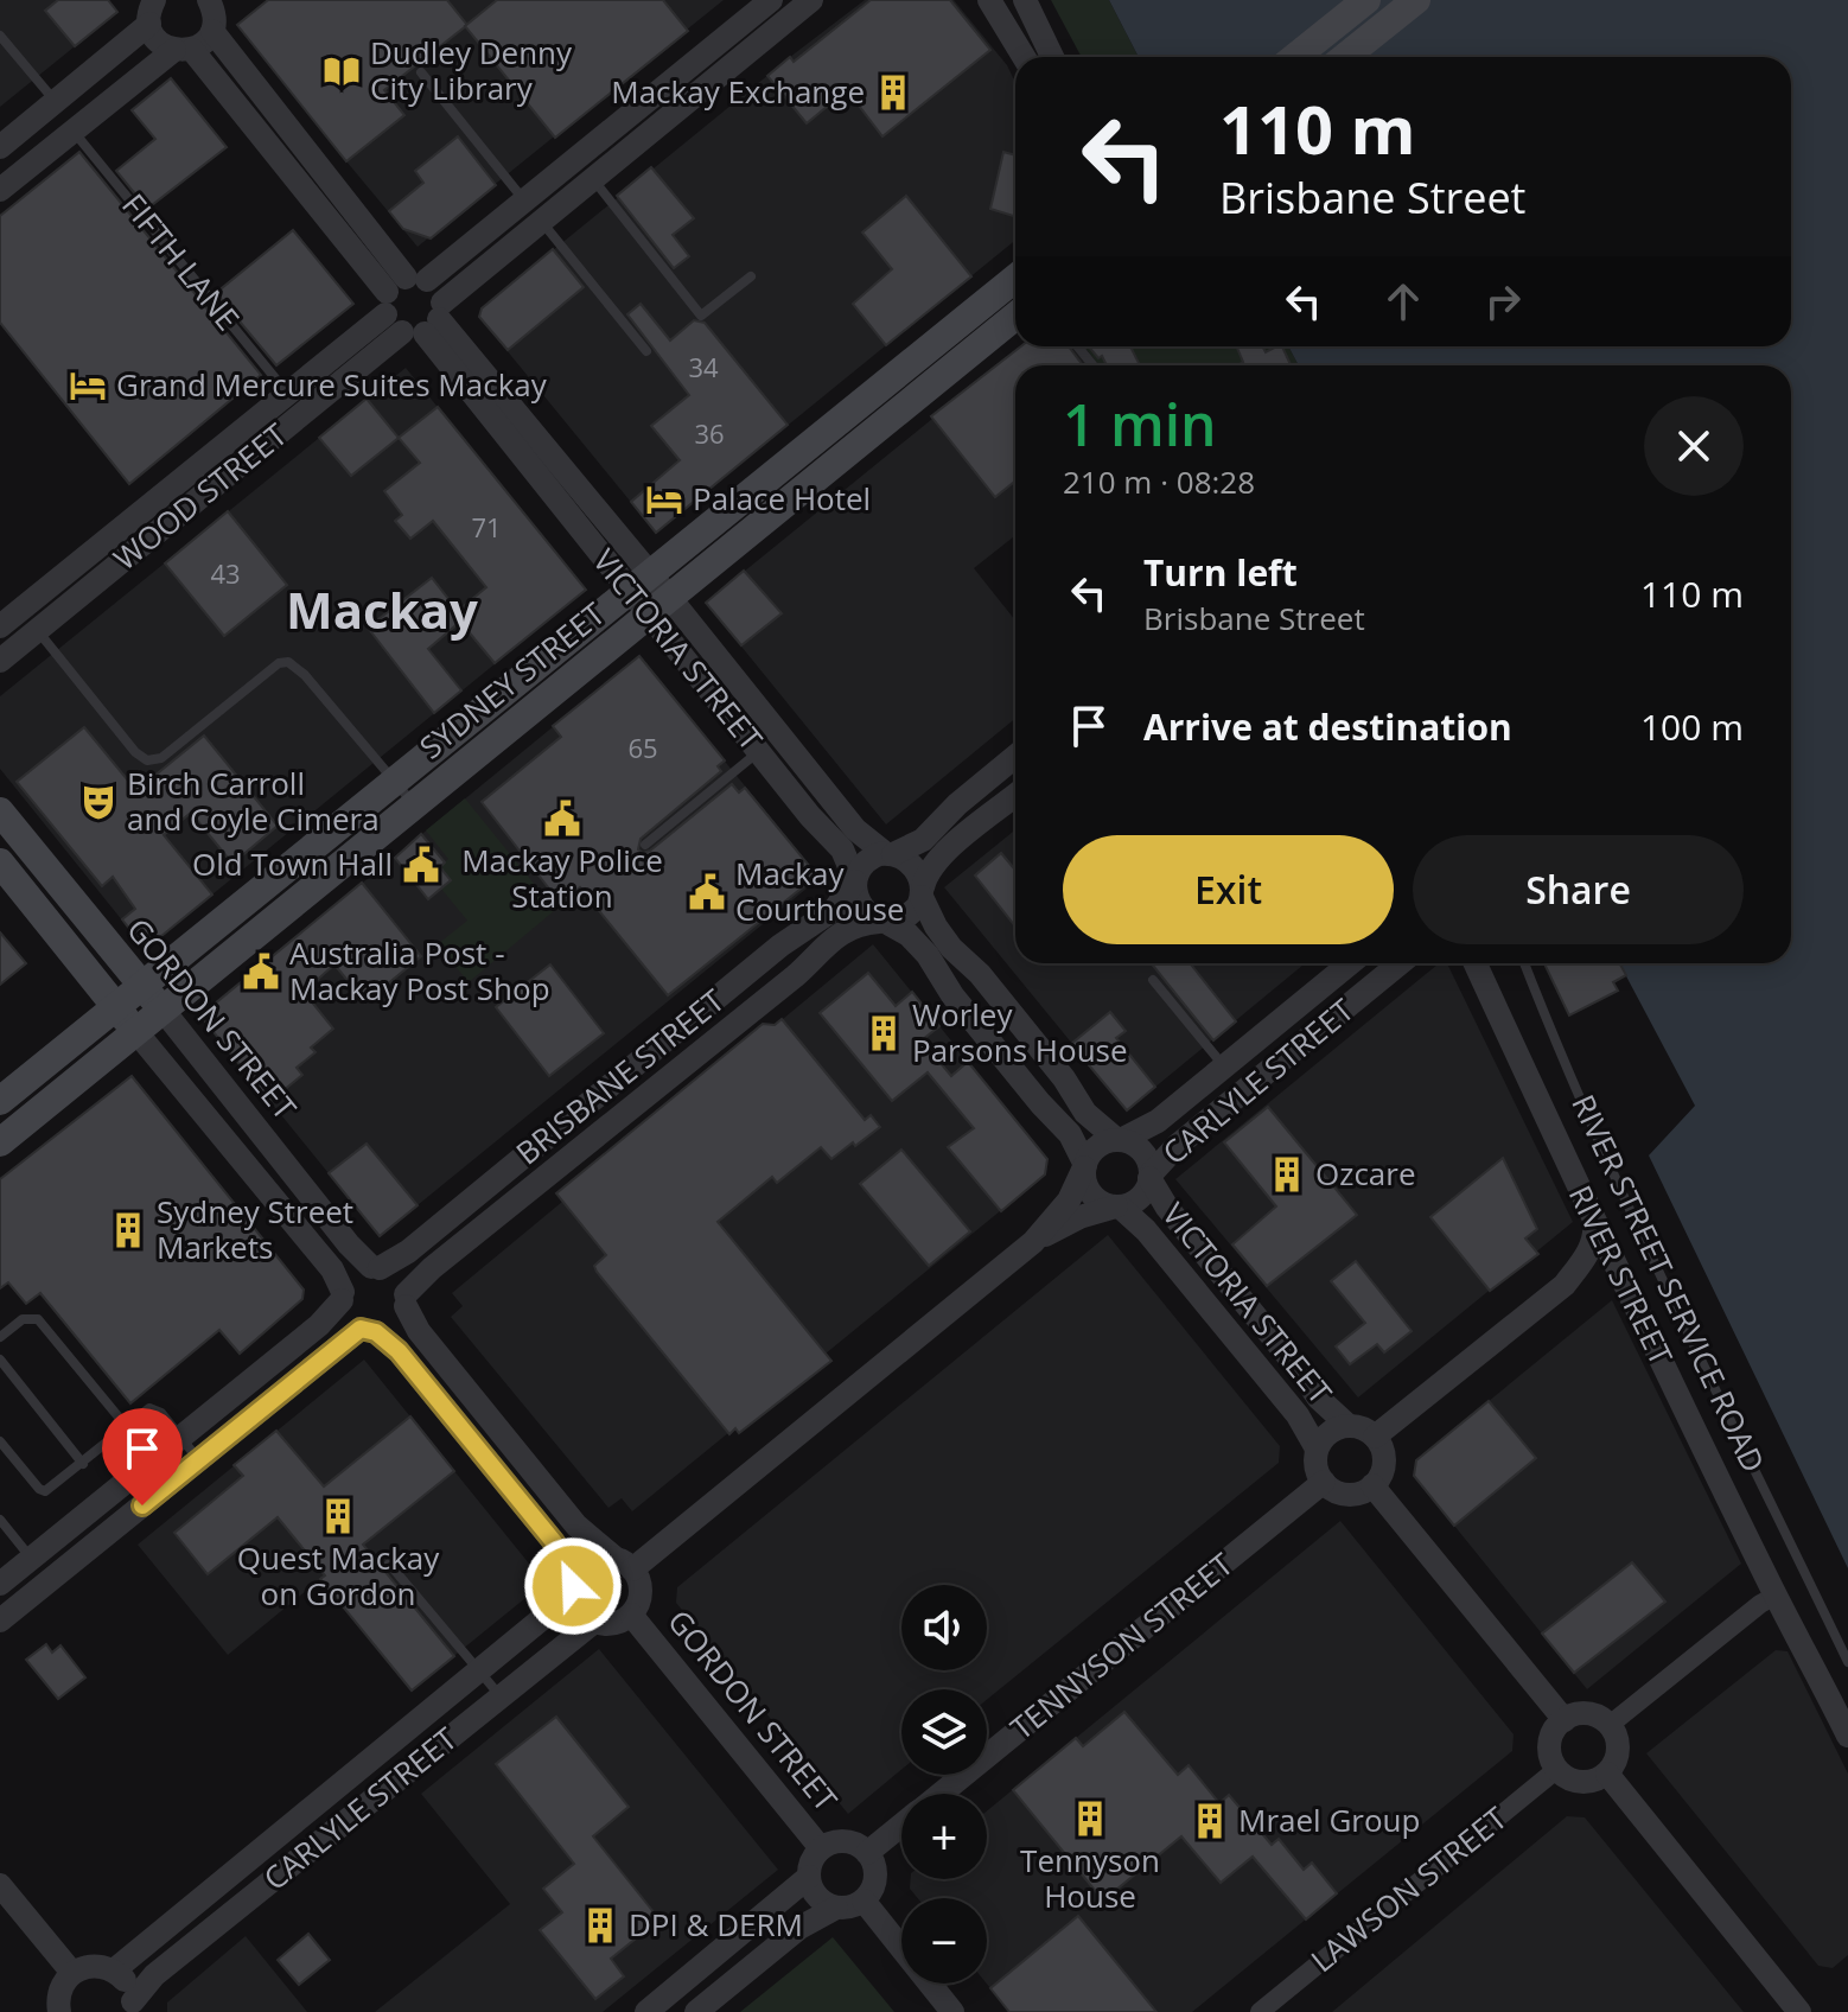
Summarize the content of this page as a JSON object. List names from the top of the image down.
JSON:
{
  "streets": {
    "main road": ["SYDNEY STREET", "GORDON STREET"],
    "street": [
      "WOOD STREET",
      "VICTORIA STREET",
      "BRISBANE STREET",
      "CARLYLE STREET",
      "RIVER STREET",
      "TENNYSON STREET",
      "LAWSON STREET"
    ],
    "lane": ["FIFTH LANE", "RIVER STREET SERVICE ROAD"]
  },
  "crossings": [
    ["FIFTH LANE", "WOOD STREET"],
    ["WOOD STREET", "VICTORIA STREET"],
    ["VICTORIA STREET", "SYDNEY STREET"],
    ["VICTORIA STREET", "BRISBANE STREET"],
    ["VICTORIA STREET", "CARLYLE STREET"],
    ["VICTORIA STREET", "TENNYSON STREET"],
    ["SYDNEY STREET", "GORDON STREET"],
    ["GORDON STREET", "BRISBANE STREET"],
    ["GORDON STREET", "CARLYLE STREET"],
    ["GORDON STREET", "TENNYSON STREET"]
  ],
  "districts": ["Mackay"],
  "places": {
    "library": ["Dudley Denny City Library"],
    "building": [
      "Mackay Exchange",
      "Worley Parsons House",
      "Ozcare",
      "Sydney Street Markets",
      "Quest Mackay on Gordon",
      "Tennyson House",
      "Mrael Group",
      "DPI & DERM"
    ],
    "hotel": ["Grand Mercure Suites Mackay", "Palace Hotel"],
    "theatre": ["Birch Carroll and Coyle Cimera"],
    "public building": [
      "Mackay Police Station",
      "Old Town Hall",
      "Mackay Courthouse",
      "Australia Post - Mackay Post Shop"
    ]
  },
  "house_numbers": [
    "34",
    "36",
    "71",
    "43",
    "65"
  ],
  "page": {
    "turn": ["110 m", "Brisbane Street"],
    "heading": ["1 min", "210 m · 08:28"],
    "list": [
      {
        "name": "Turn left",
        "note": "Brisbane Street",
        "value": "110 m"
      },
      {
        "name": "Arrive at destination",
        "value": "100 m"
      }
    ],
    "buttons": ["Exit", "Share"],
    "map_buttons": ["+", "−"]
  }
}
